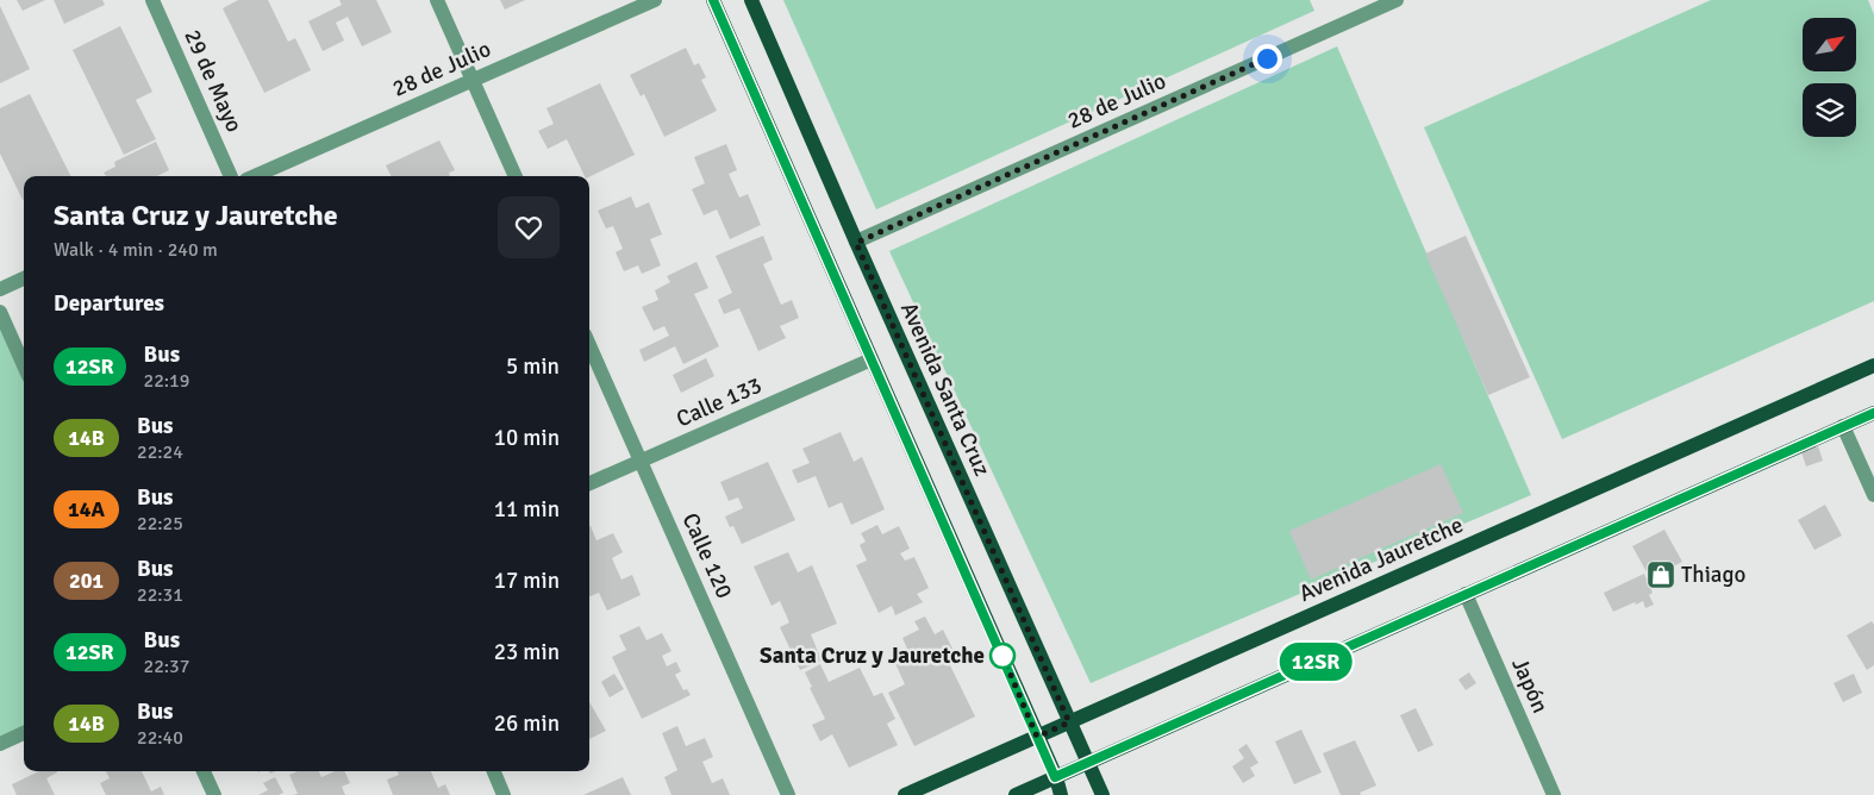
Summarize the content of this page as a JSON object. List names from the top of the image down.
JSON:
{
  "streets": {
    "main road": ["Avenida Santa Cruz", "Avenida Jauretche"],
    "street": [
      "28 de Julio",
      "29 de Mayo",
      "Calle 133",
      "Calle 120",
      "Japón"
    ]
  },
  "crossings": [
    ["28 de Julio", "Avenida Santa Cruz"],
    ["Avenida Santa Cruz", "Avenida Jauretche"],
    ["Calle 133", "Calle 120"]
  ],
  "places": {
    "shop": ["Thiago"],
    "other": ["Santa Cruz y Jauretche"]
  },
  "lines": ["bus line 12SR"],
  "north": "top right",
  "page": {
    "on_map": "12SR",
    "heading": [
      ["Santa Cruz y Jauretche", "Walk · 4 min · 240 m"],
      "Departures"
    ],
    "list": [
      {
        "mark": "12SR",
        "name": "Bus",
        "note": "22:19",
        "value": "5 min"
      },
      {
        "mark": "14B",
        "name": "Bus",
        "note": "22:24",
        "value": "10 min"
      },
      {
        "mark": "14A",
        "name": "Bus",
        "note": "22:25",
        "value": "11 min"
      },
      {
        "mark": "201",
        "name": "Bus",
        "note": "22:31",
        "value": "17 min"
      },
      {
        "mark": "12SR",
        "name": "Bus",
        "note": "22:37",
        "value": "23 min"
      },
      {
        "mark": "14B",
        "name": "Bus",
        "note": "22:40",
        "value": "26 min"
      }
    ]
  }
}
